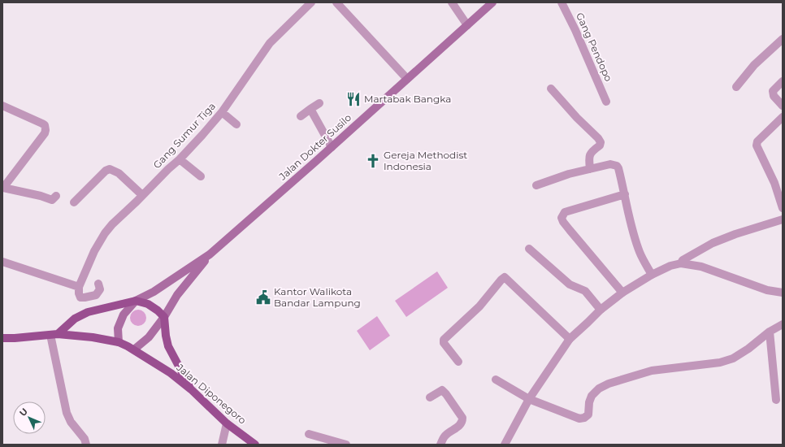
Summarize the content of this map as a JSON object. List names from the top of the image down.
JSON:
{
  "streets": {
    "main road": ["Jalan Dokter Susilo", "Jalan Diponegoro"],
    "street": ["Gang Pendopo", "Gang Sumur Tiga"]
  },
  "crossings": [
    ["Jalan Dokter Susilo", "Jalan Diponegoro"]
  ],
  "places": {
    "restaurant": ["Martabak Bangka"],
    "church": ["Gereja Methodist Indonesia"],
    "public building": ["Kantor Walikota Bandar Lampung"]
  },
  "north": "top left"
}
